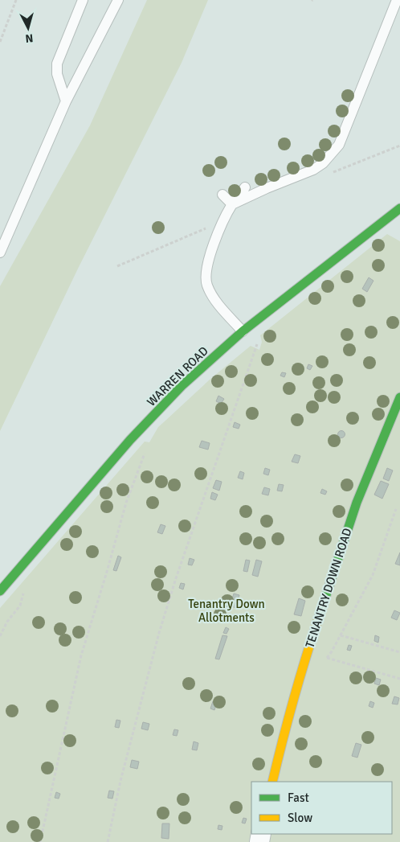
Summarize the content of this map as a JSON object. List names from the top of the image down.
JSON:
{
  "streets": {
    "street": ["WARREN ROAD", "TENANTRY DOWN ROAD"]
  },
  "parks": ["Tenantry Down Allotments"],
  "legend": ["Fast", "Slow"],
  "north": "bottom"
}
